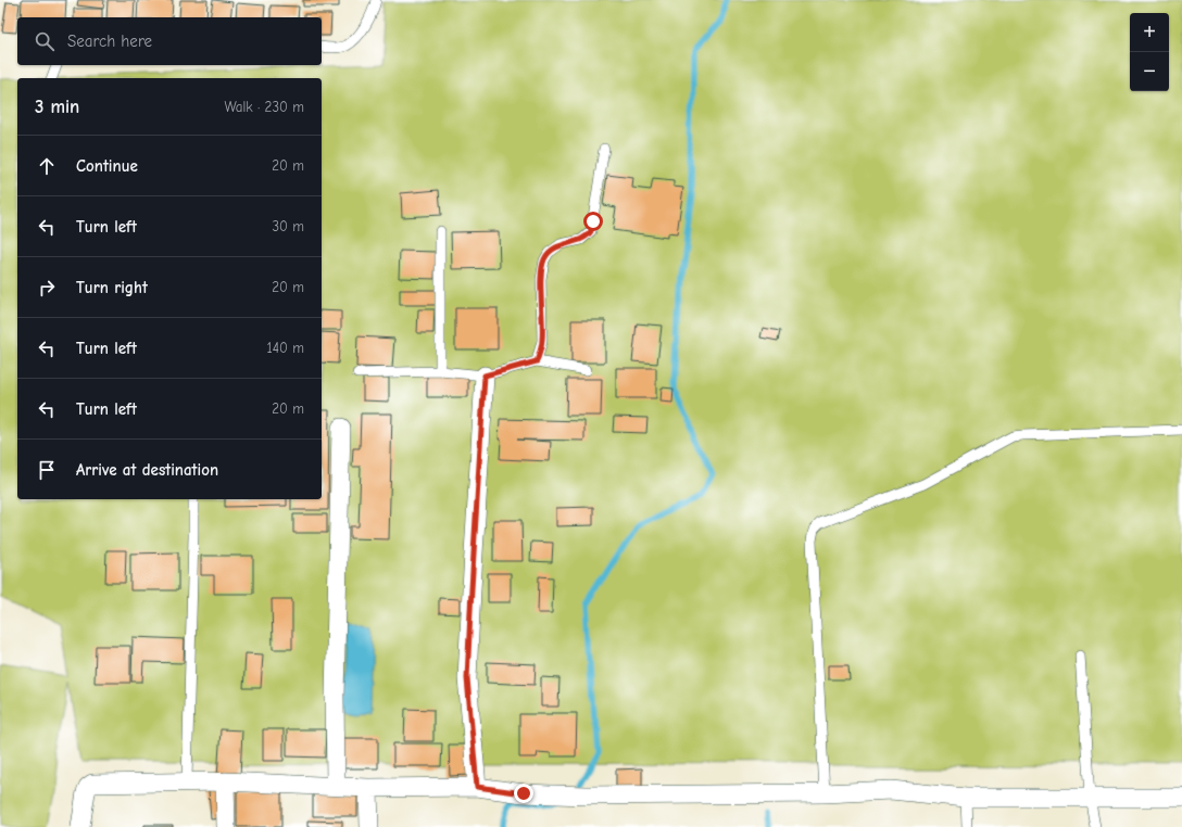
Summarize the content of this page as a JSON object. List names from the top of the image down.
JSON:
{
  "page": {
    "map_buttons": ["+", "−"],
    "search": "Search here",
    "heading": ["3 min", "Walk · 230 m"],
    "list": [
      ["Continue", "20 m"],
      ["Turn left", "30 m"],
      ["Turn right", "20 m"],
      ["Turn left", "140 m"],
      ["Turn left", "20 m"],
      "Arrive at destination"
    ]
  }
}
